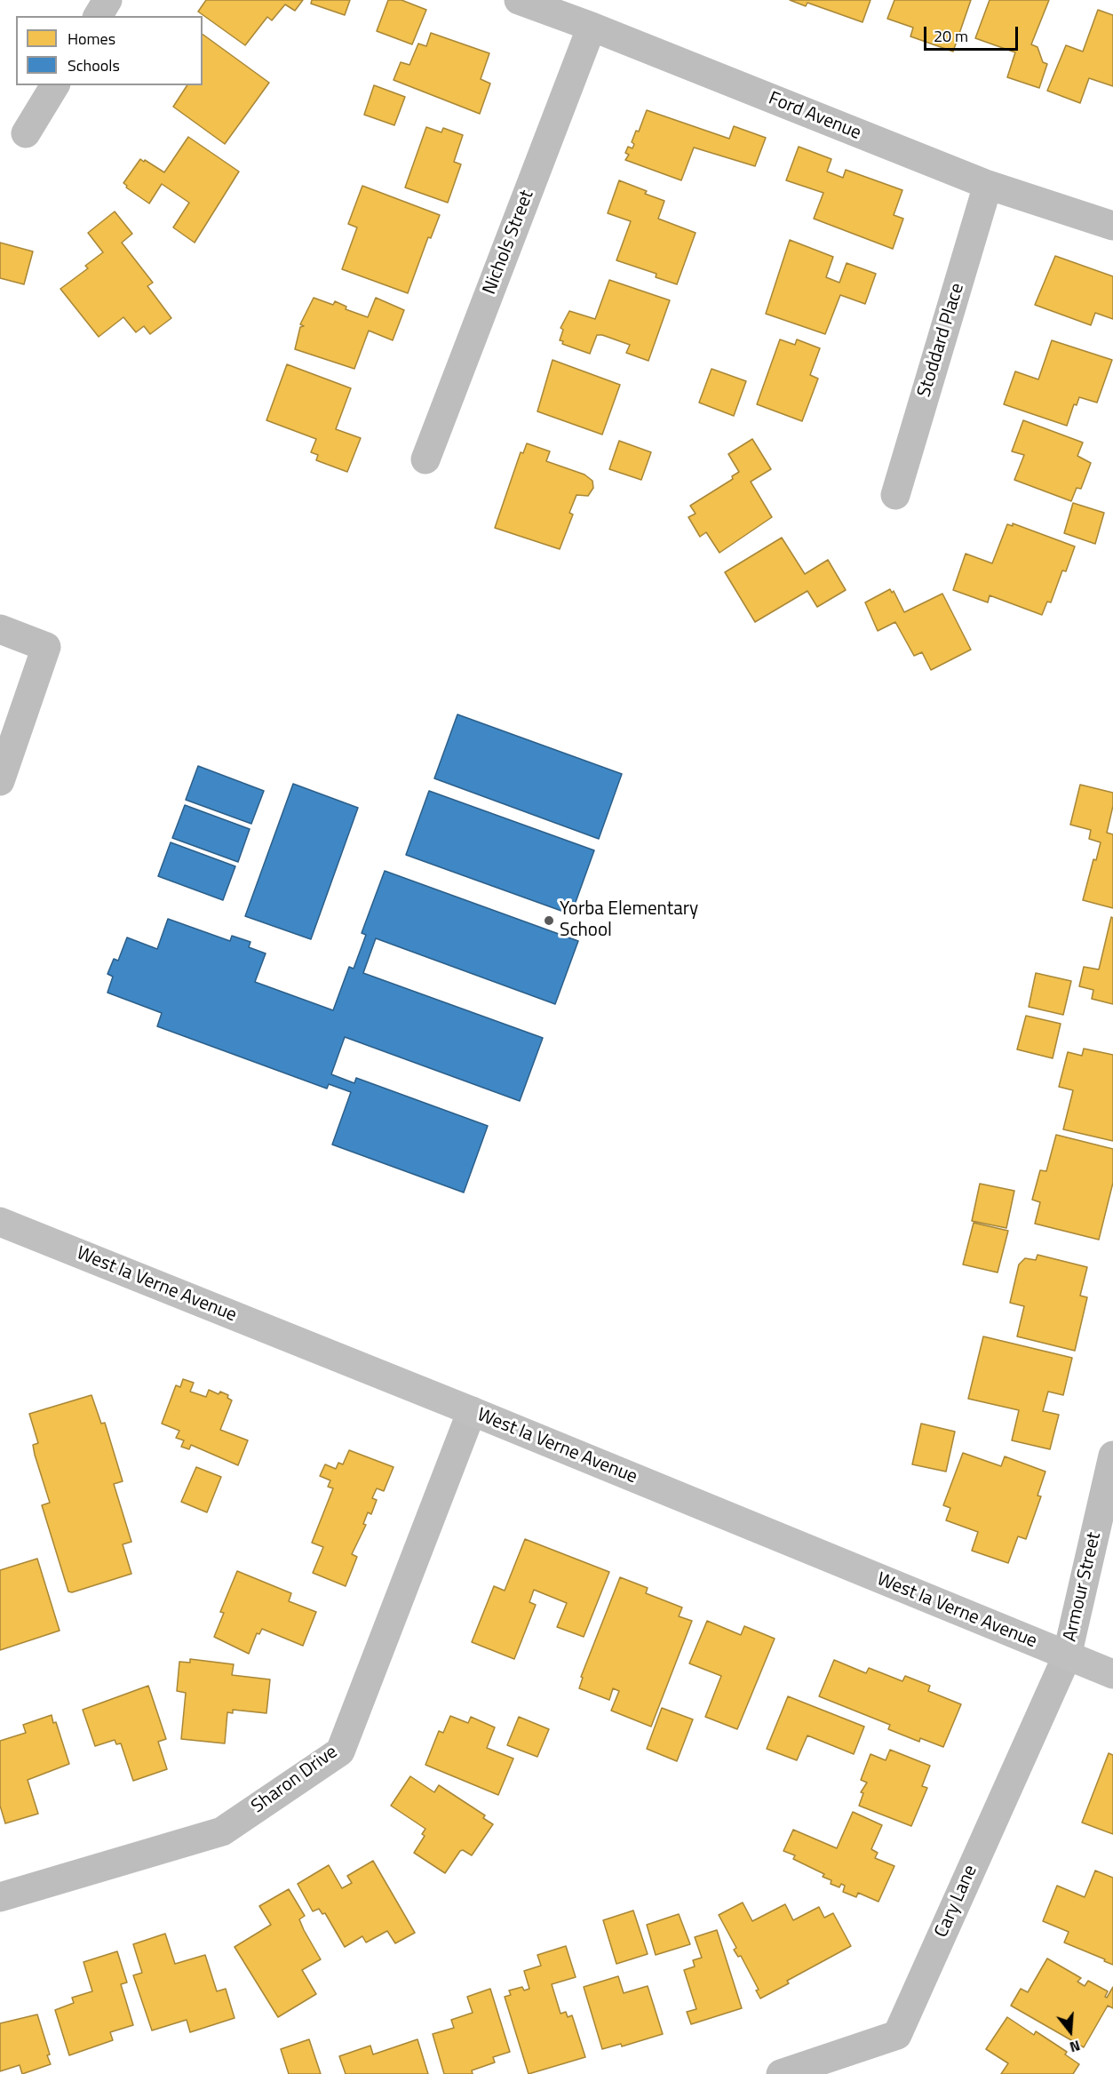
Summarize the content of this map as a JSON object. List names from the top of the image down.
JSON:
{
  "streets": {
    "main road": ["West la Verne Avenue"],
    "street": [
      "Ford Avenue",
      "Nichols Street",
      "Stoddard Place",
      "Armour Street",
      "Sharon Drive",
      "Cary Lane"
    ]
  },
  "crossings": [
    ["Ford Avenue", "Nichols Street"],
    ["Ford Avenue", "Stoddard Place"],
    ["West la Verne Avenue", "Armour Street"],
    ["West la Verne Avenue", "Sharon Drive"],
    ["West la Verne Avenue", "Cary Lane"],
    ["Armour Street", "Cary Lane"]
  ],
  "places": ["Yorba Elementary School"],
  "legend": ["Homes", "Schools"],
  "scale_bar": "20 m",
  "north": "bottom"
}
